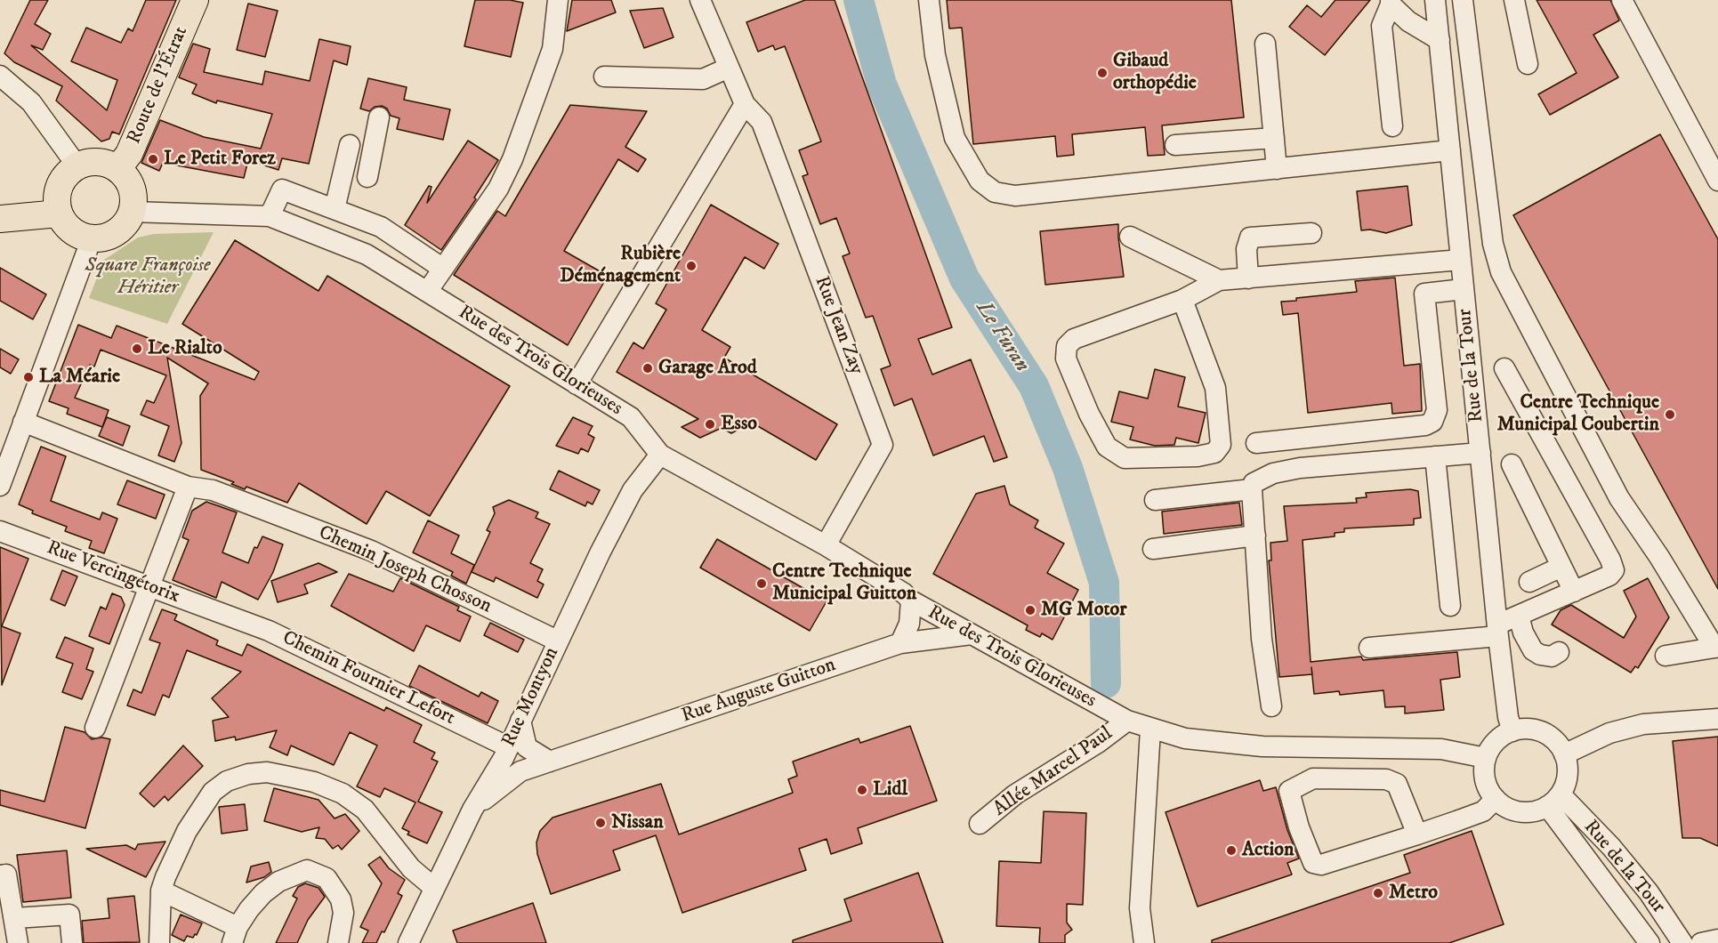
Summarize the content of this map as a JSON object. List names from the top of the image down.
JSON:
{
  "streets": {
    "main road": ["Route de l'Étrat"],
    "street": [
      "Rue Jean Zay",
      "Rue des Trois Glorieuses",
      "Rue de la Tour",
      "Chemin Joseph Chosson",
      "Rue Vercingétorix",
      "Chemin Fournier Lefort",
      "Rue Auguste Guitton",
      "Rue Montyon",
      "Allée Marcel Paul"
    ]
  },
  "crossings": [
    ["Route de l'Étrat", "Rue des Trois Glorieuses"],
    ["Rue Jean Zay", "Rue des Trois Glorieuses"],
    ["Rue des Trois Glorieuses", "Rue de la Tour"],
    ["Rue des Trois Glorieuses", "Rue Auguste Guitton"],
    ["Rue des Trois Glorieuses", "Rue Montyon"],
    ["Rue des Trois Glorieuses", "Allée Marcel Paul"],
    ["Chemin Joseph Chosson", "Rue Montyon"],
    ["Rue Vercingétorix", "Chemin Fournier Lefort"],
    ["Chemin Fournier Lefort", "Rue Montyon"],
    ["Rue Auguste Guitton", "Rue Montyon"]
  ],
  "water": ["Le Furan"],
  "parks": ["Square Françoise Héritier"],
  "places": [
    "Gibaud orthopédie",
    "Le Petit Forez",
    "Rubière Déménagement",
    "Le Rialto",
    "Garage Arod",
    "La Méarie",
    "Centre Technique Municipal Coubertin",
    "Esso",
    "Centre Technique Municipal Guitton",
    "MG Motor",
    "Lidl",
    "Nissan",
    "Action",
    "Metro"
  ]
}
